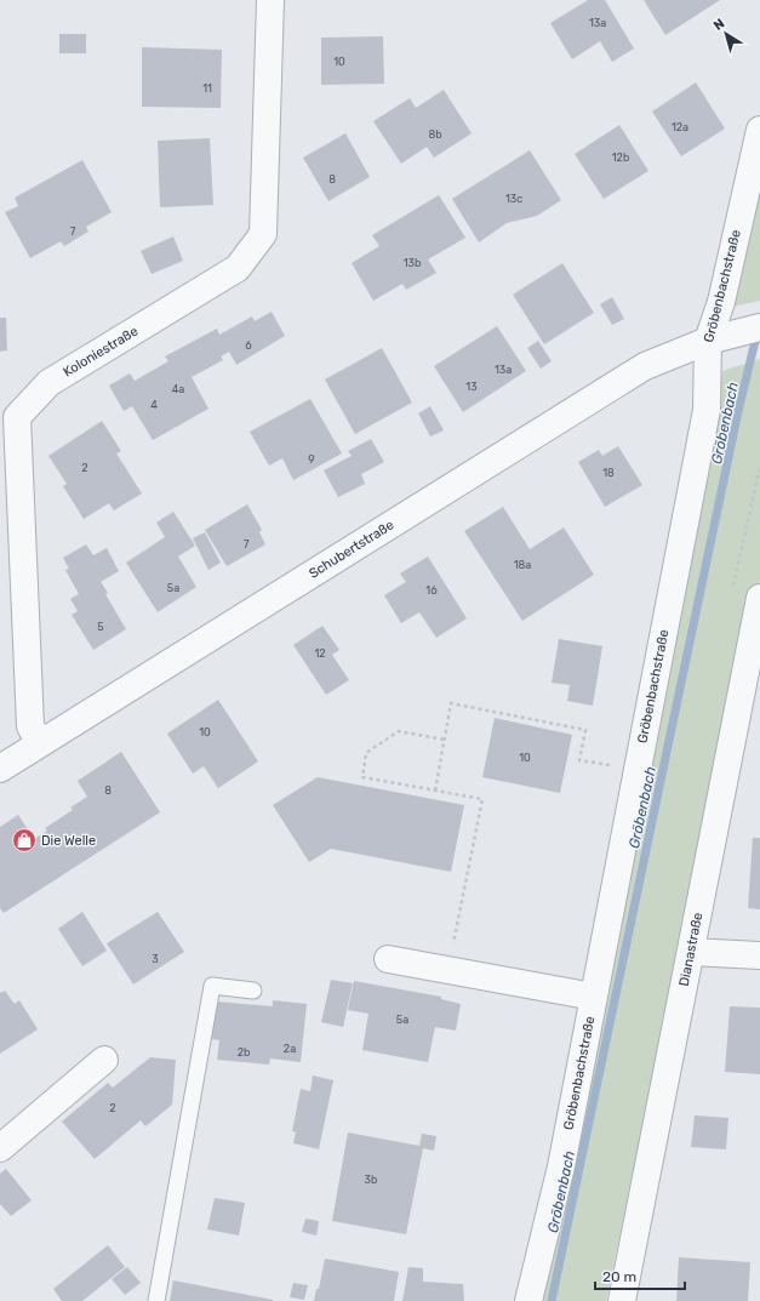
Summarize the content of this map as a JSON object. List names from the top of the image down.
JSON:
{
  "streets": {
    "street": [
      "Gröbenbachstraße",
      "Koloniestraße",
      "Schubertstraße",
      "Dianastraße"
    ]
  },
  "crossings": [
    ["Gröbenbachstraße", "Schubertstraße"],
    ["Koloniestraße", "Schubertstraße"]
  ],
  "water": ["Gröbenbach"],
  "places": {
    "shop": ["Die Welle"]
  },
  "house_numbers": [
    "13a",
    "10",
    "11",
    "12a",
    "8b",
    "12b",
    "8",
    "13c",
    "7",
    "13b",
    "6",
    "13a",
    "13",
    "4a",
    "4",
    "9",
    "2",
    "18",
    "7",
    "18a",
    "5a",
    "16",
    "5",
    "12",
    "10",
    "10",
    "8",
    "3",
    "5a",
    "2a",
    "2b",
    "2",
    "3b"
  ],
  "scale_bar": "20 m",
  "north": "top left"
}
